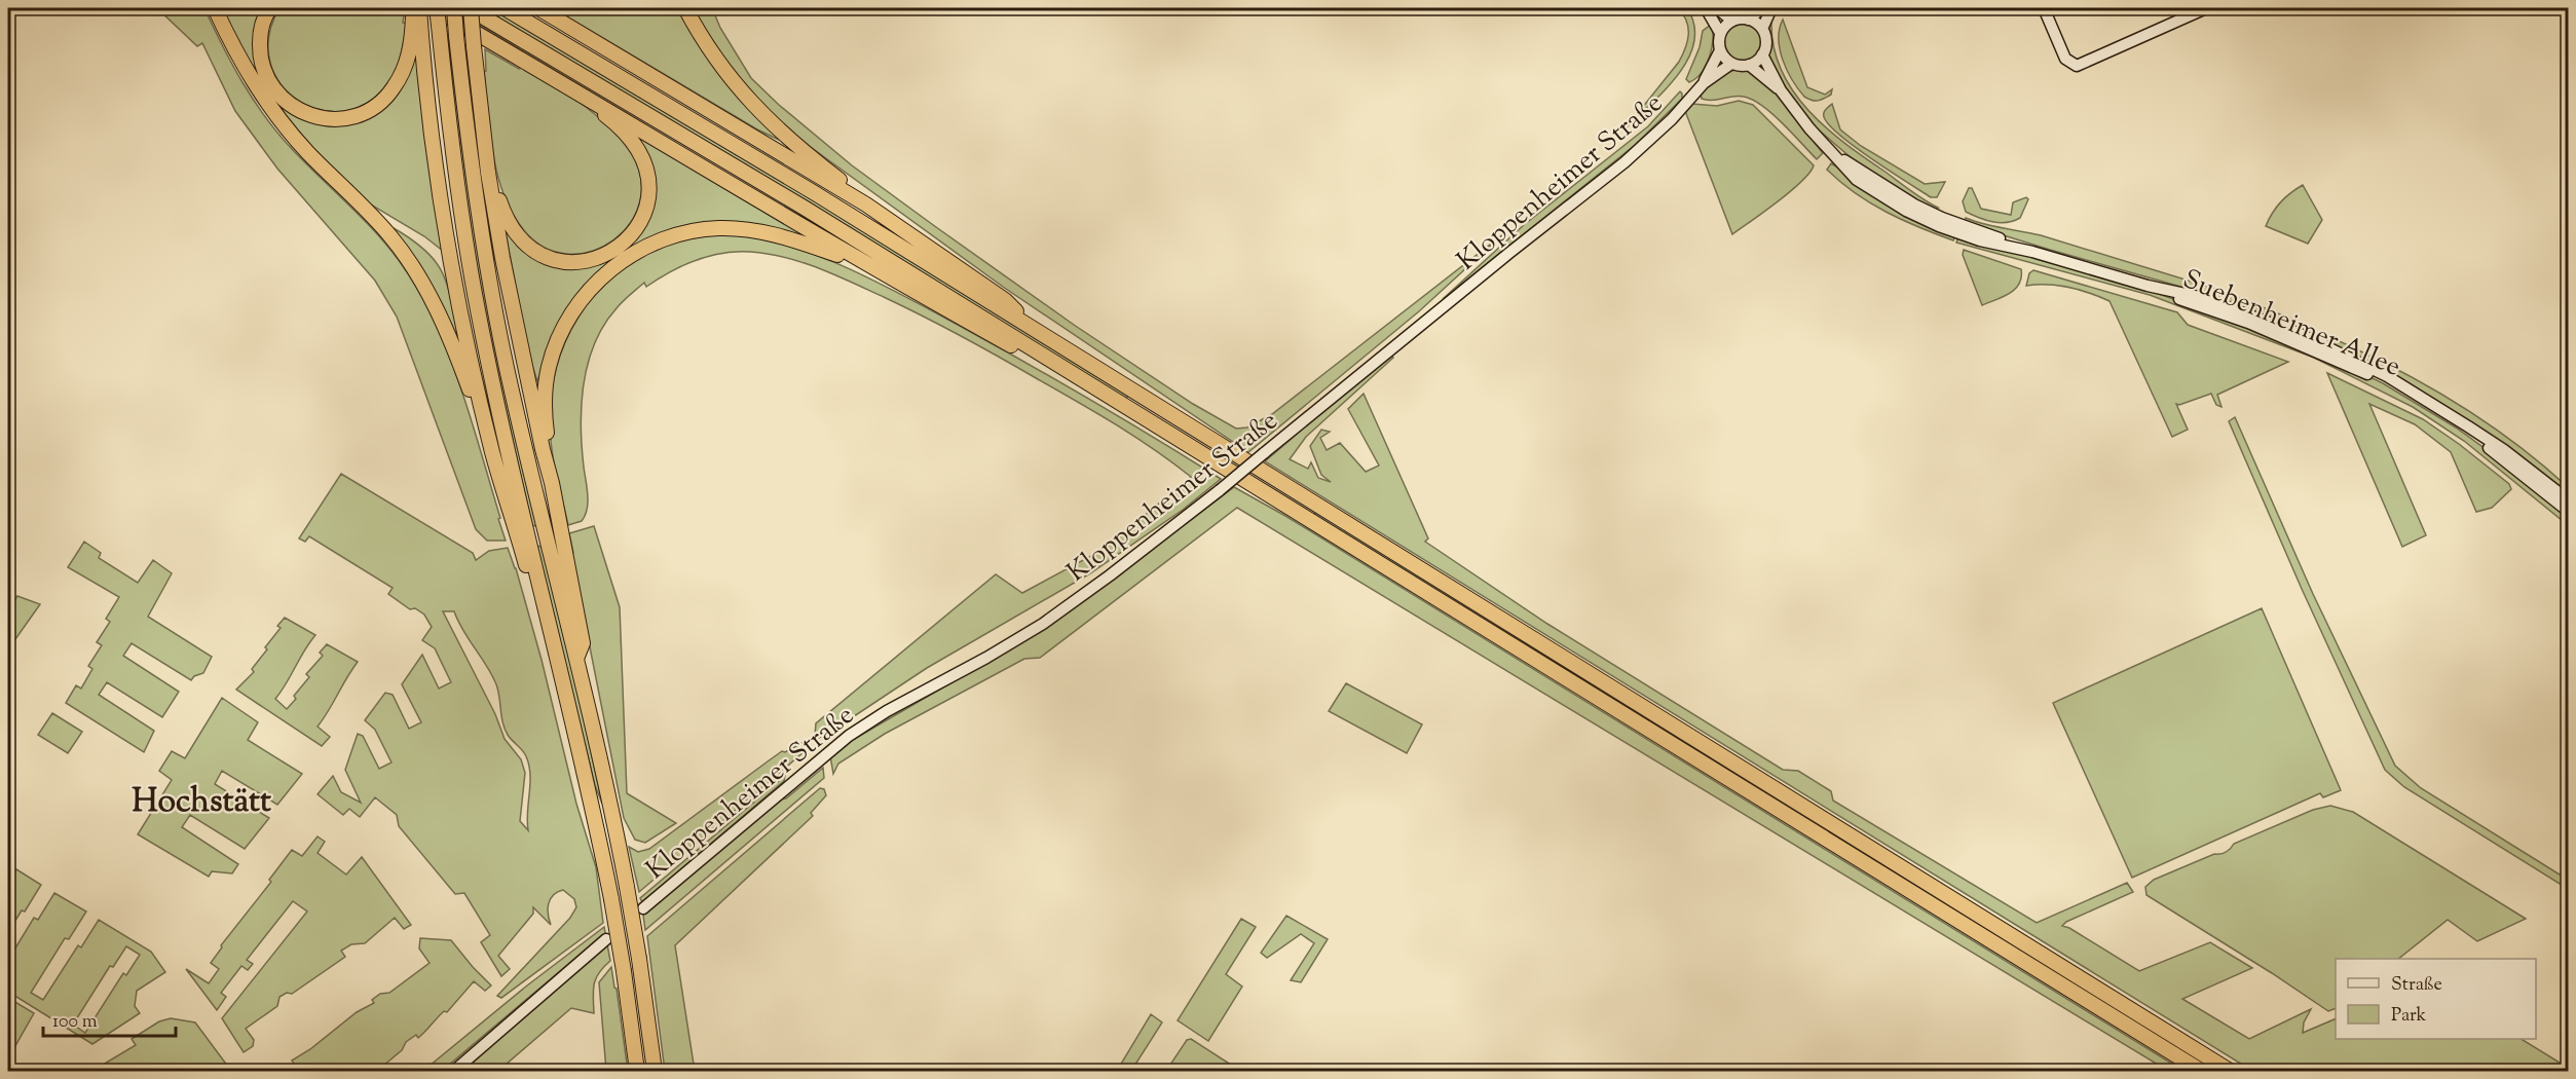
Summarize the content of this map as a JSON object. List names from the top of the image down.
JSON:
{
  "streets": {
    "main road": ["Kloppenheimer Straße", "Suebenheimer Allee"]
  },
  "crossings": [
    ["Kloppenheimer Straße", "Suebenheimer Allee"]
  ],
  "districts": ["Hochstätt"],
  "legend": ["Straße", "Park"],
  "scale_bar": "100 m"
}
